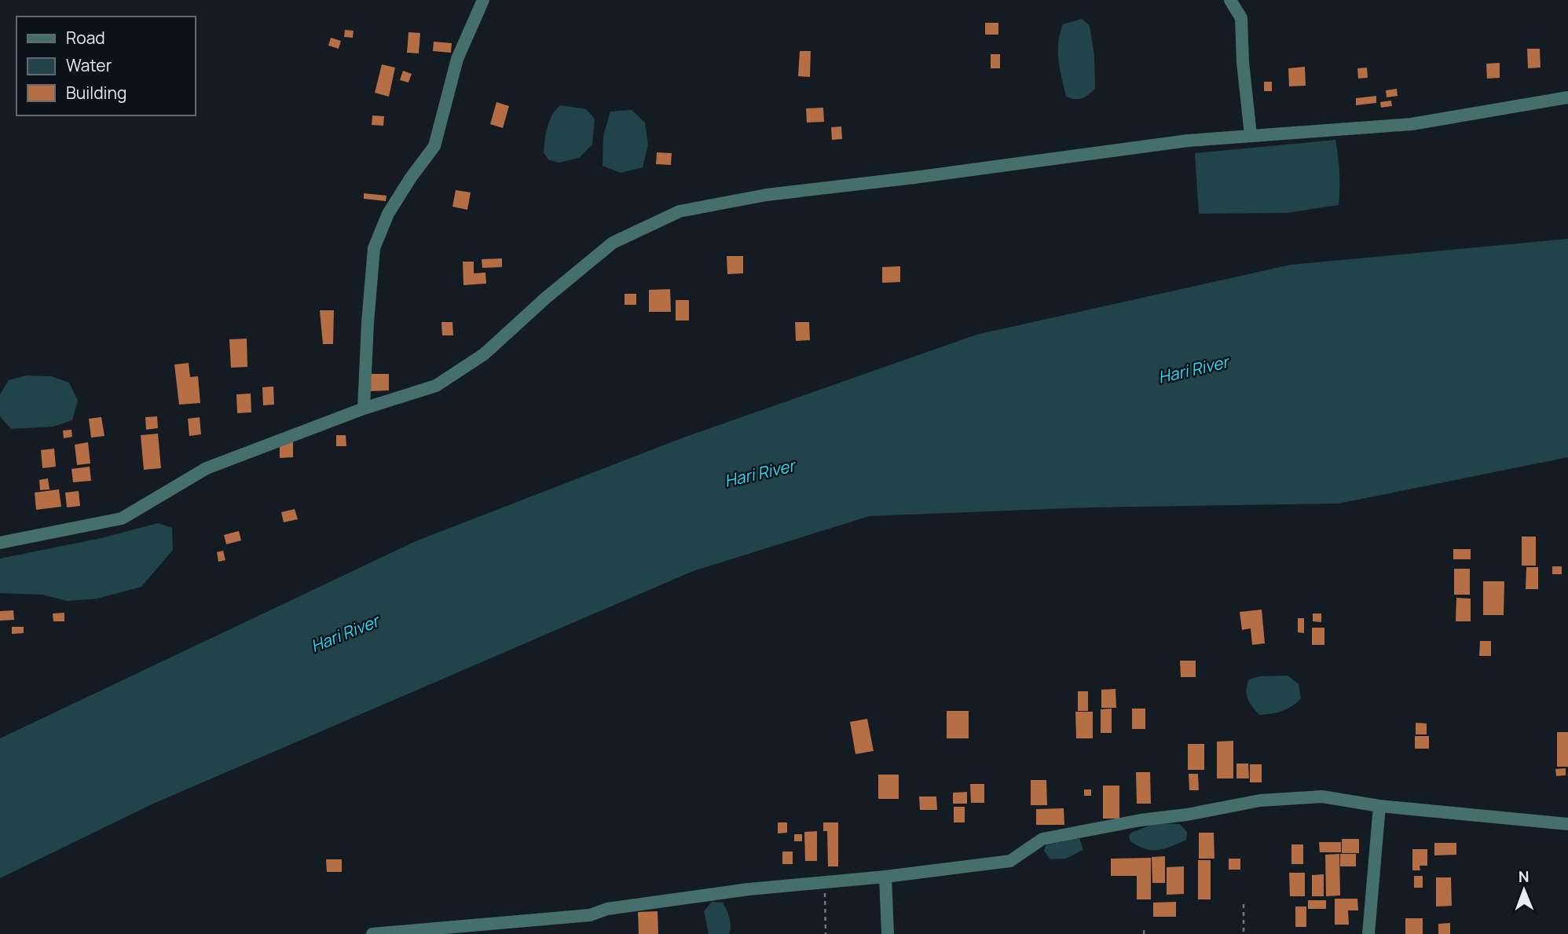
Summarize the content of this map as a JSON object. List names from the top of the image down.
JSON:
{
  "water": ["Hari River"],
  "legend": ["Road", "Water", "Building"],
  "north": "top"
}
